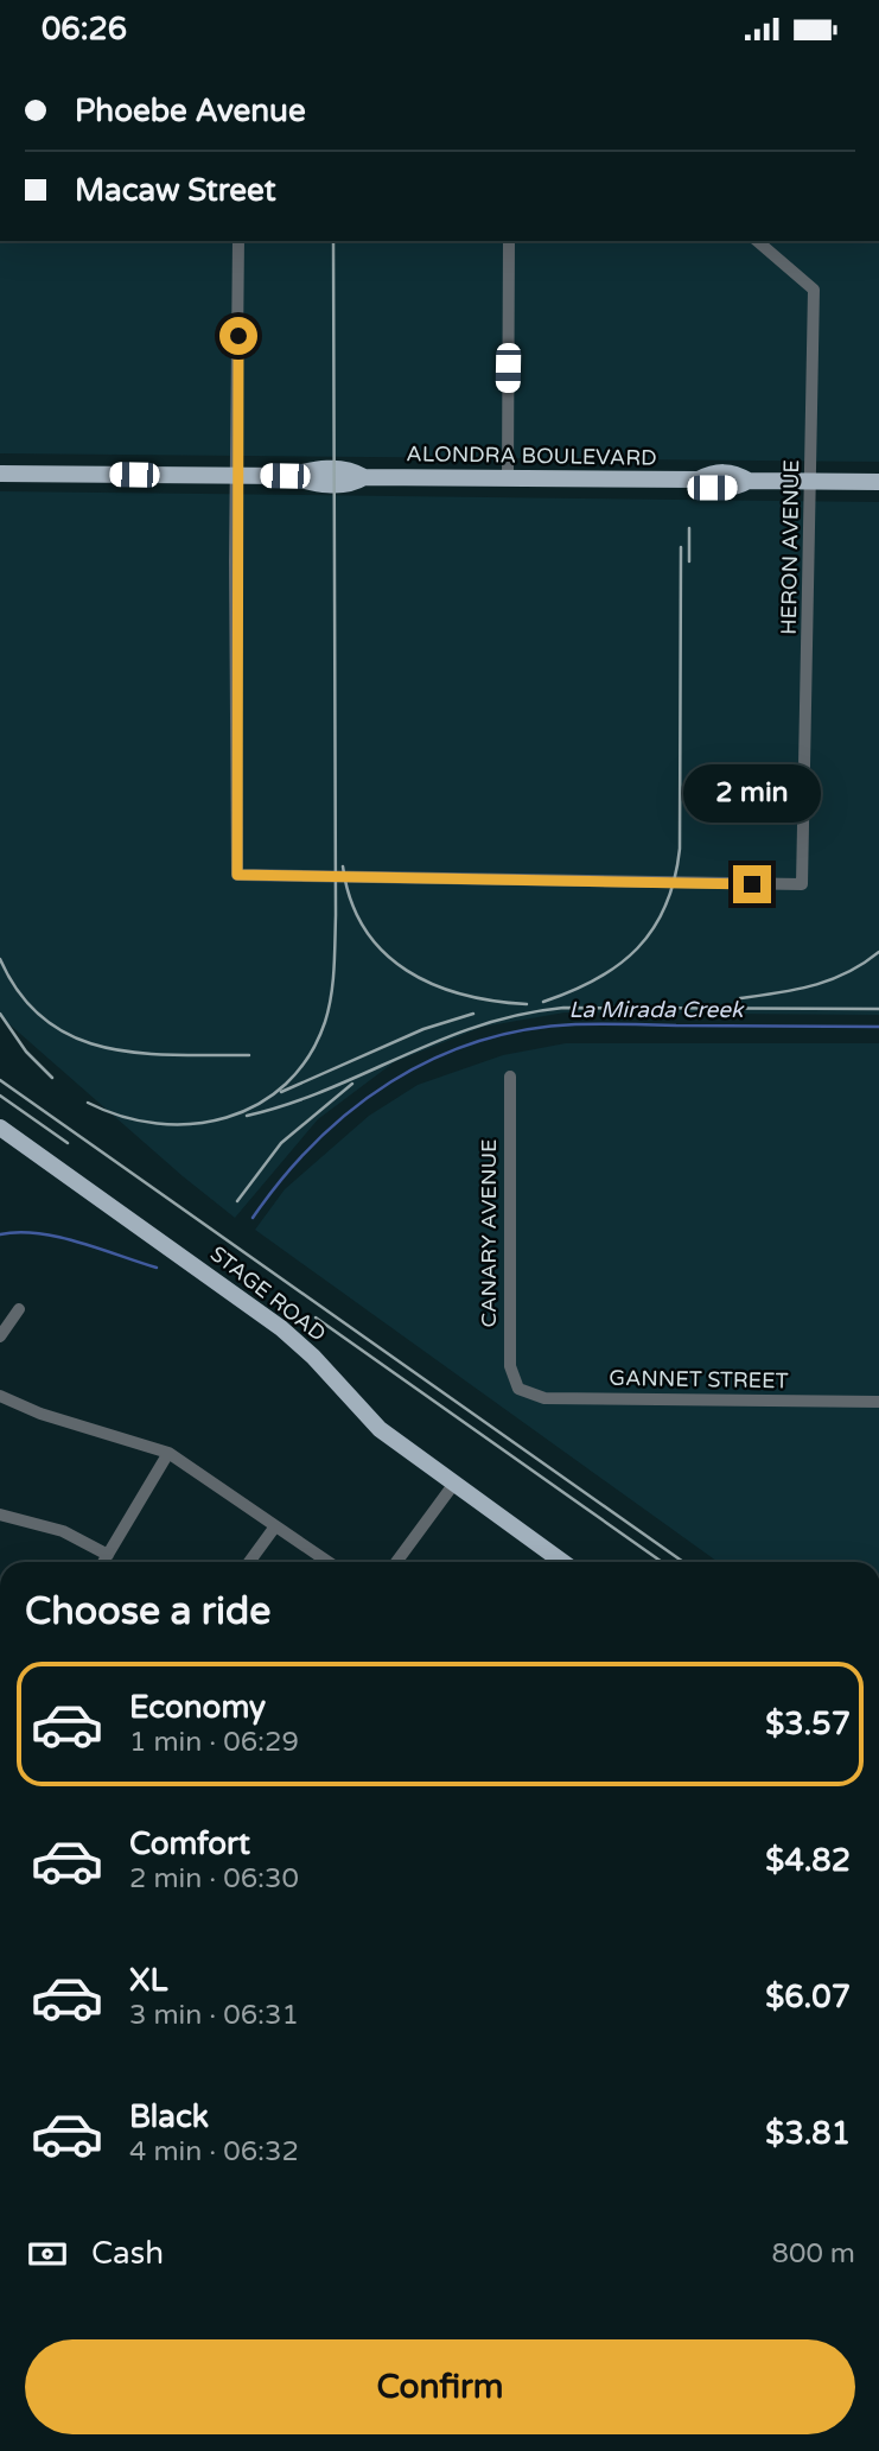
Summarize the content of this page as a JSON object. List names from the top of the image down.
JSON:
{
  "streets": {
    "main road": ["ALONDRA BOULEVARD", "STAGE ROAD"],
    "street": ["HERON AVENUE", "CANARY AVENUE", "GANNET STREET"]
  },
  "crossings": [
    ["ALONDRA BOULEVARD", "HERON AVENUE"],
    ["CANARY AVENUE", "GANNET STREET"]
  ],
  "water": ["La Mirada Creek"],
  "page": {
    "status": "06:26",
    "banner": ["Phoebe Avenue", "Macaw Street"],
    "bubble": "2 min",
    "heading": "Choose a ride",
    "list": [
      {
        "name": "Economy",
        "note": "1 min · 06:29",
        "value": "$3.57"
      },
      {
        "name": "Comfort",
        "note": "2 min · 06:30",
        "value": "$4.82"
      },
      {
        "name": "XL",
        "note": "3 min · 06:31",
        "value": "$6.07"
      },
      {
        "name": "Black",
        "note": "4 min · 06:32",
        "value": "$3.81"
      }
    ],
    "pay": ["Cash", "800 m"],
    "buttons": "Confirm"
  }
}
